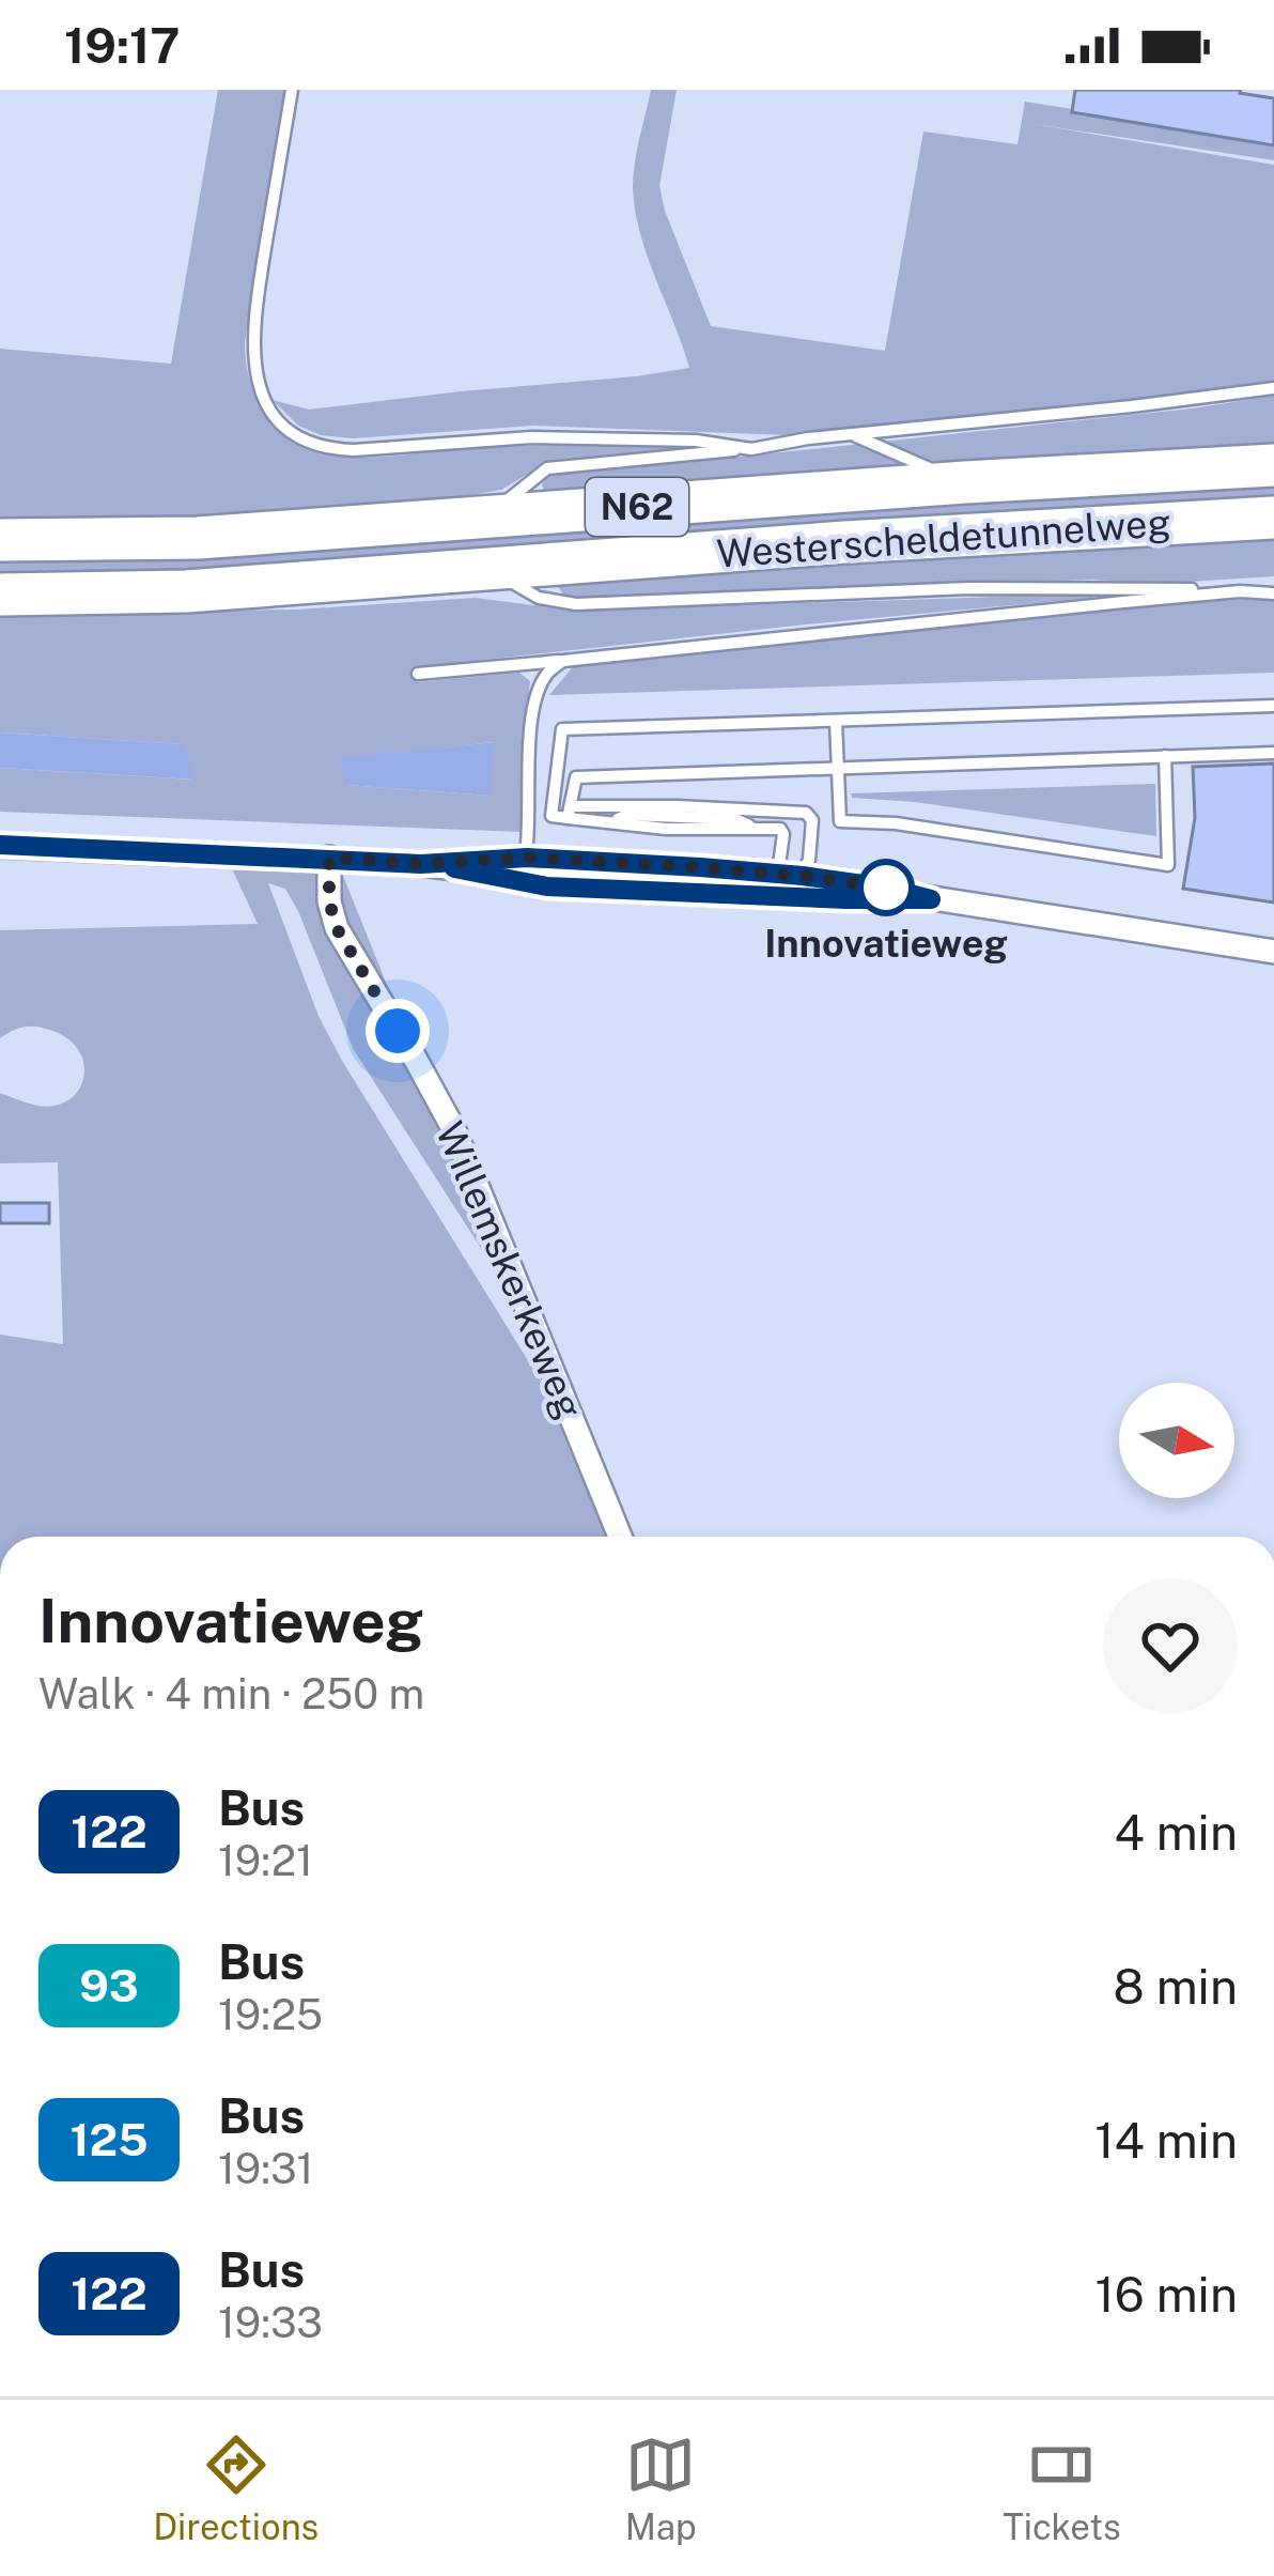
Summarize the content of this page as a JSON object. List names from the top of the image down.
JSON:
{
  "streets": {
    "highway": ["N62", "Westerscheldetunnelweg"],
    "street": ["Willemskerkeweg"]
  },
  "places": ["Innovatieweg"],
  "lines": ["bus line 122"],
  "north": "right",
  "page": {
    "status": "19:17",
    "heading": ["Innovatieweg", "Walk · 4 min · 250 m"],
    "list": [
      {
        "mark": "122",
        "name": "Bus",
        "note": "19:21",
        "value": "4 min"
      },
      {
        "mark": "93",
        "name": "Bus",
        "note": "19:25",
        "value": "8 min"
      },
      {
        "mark": "125",
        "name": "Bus",
        "note": "19:31",
        "value": "14 min"
      },
      {
        "mark": "122",
        "name": "Bus",
        "note": "19:33",
        "value": "16 min"
      }
    ],
    "tabs": ["Directions", "Map", "Tickets"]
  }
}
